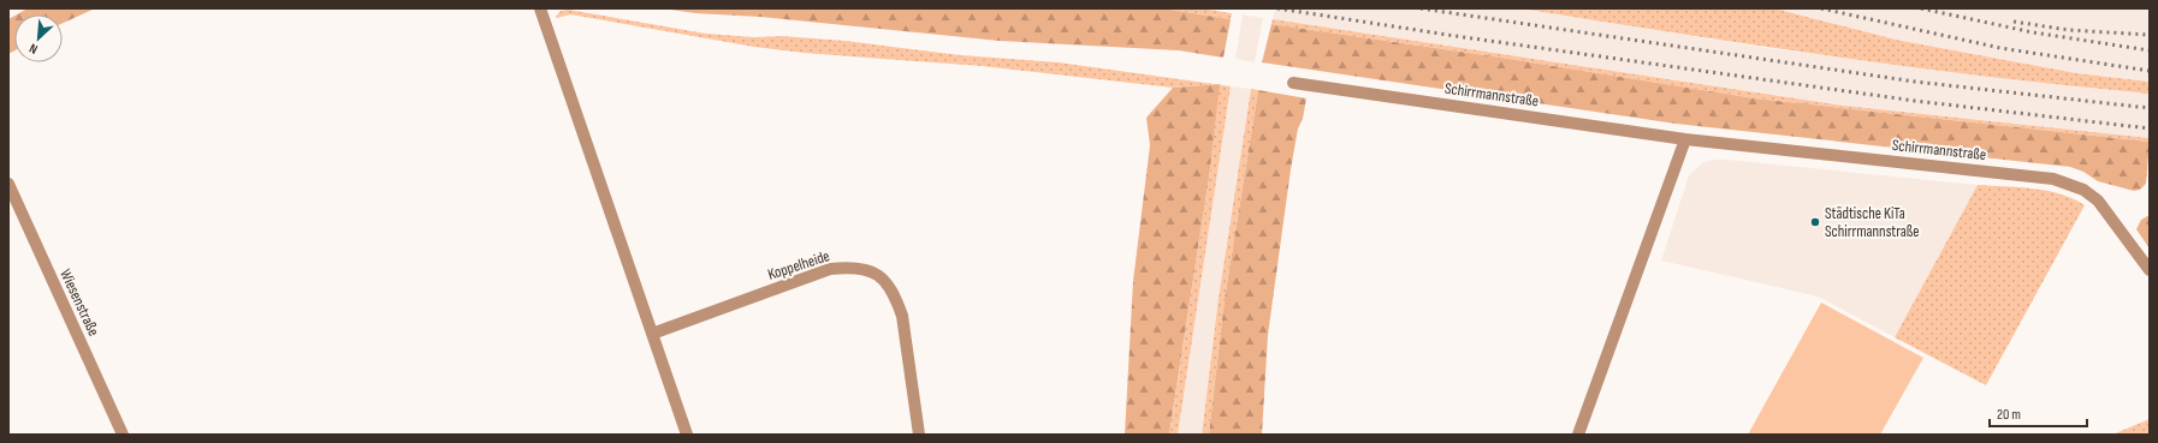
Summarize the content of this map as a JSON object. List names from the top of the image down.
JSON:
{
  "streets": {
    "street": ["Schirrmannstraße", "Koppelheide", "Wiesenstraße"]
  },
  "places": ["Städtische KiTa Schirrmannstraße"],
  "scale_bar": "20 m",
  "north": "bottom left"
}
